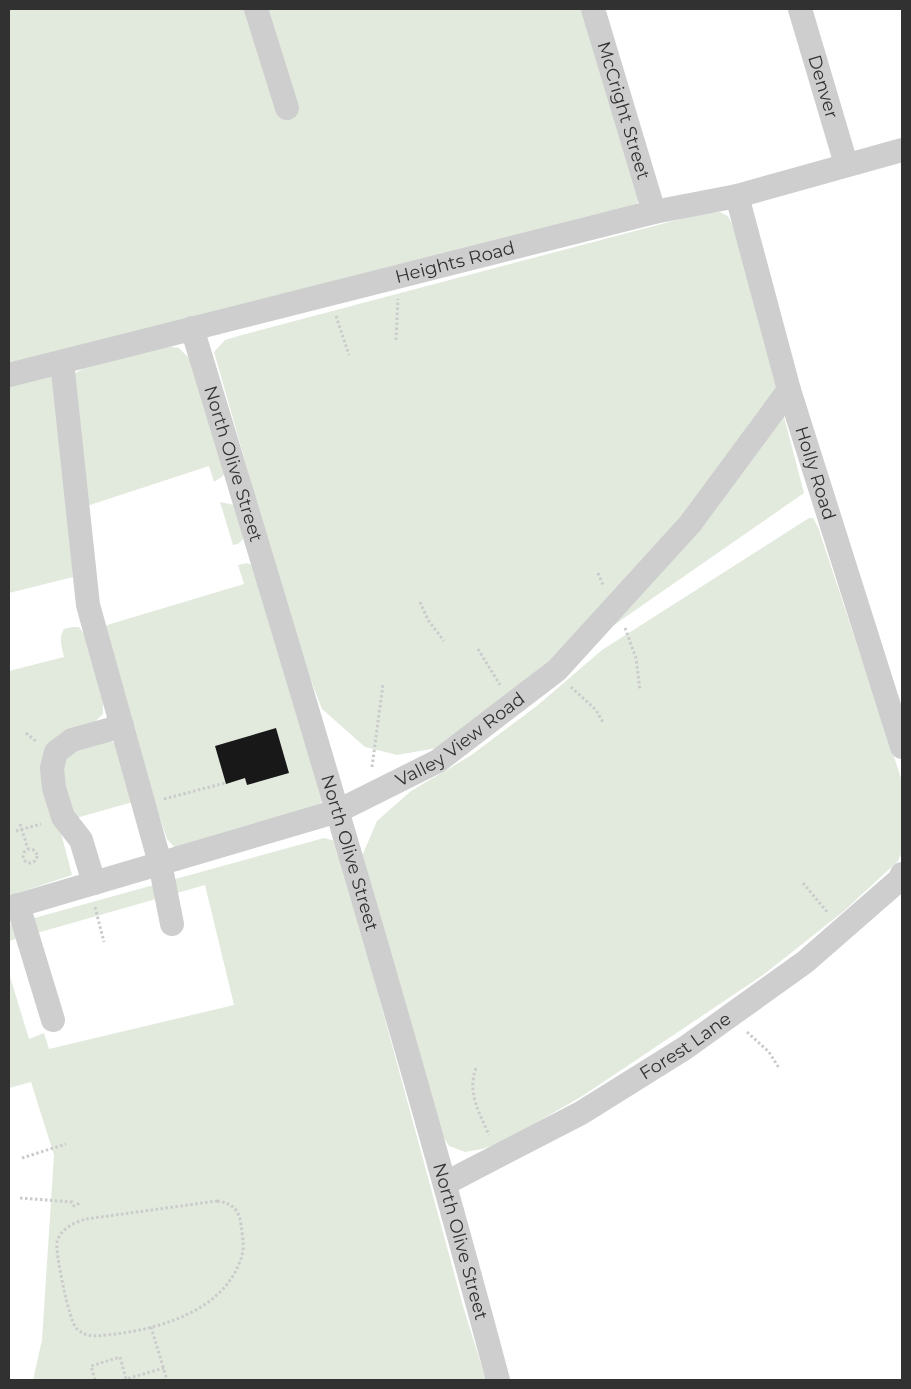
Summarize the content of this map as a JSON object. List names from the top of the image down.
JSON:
{
  "streets": {
    "street": [
      "Denver",
      "McCright Street",
      "Heights Road",
      "North Olive Street",
      "Holly Road",
      "Valley View Road",
      "Forest Lane"
    ]
  },
  "crossings": [
    ["Denver", "Heights Road"],
    ["McCright Street", "Heights Road"],
    ["Heights Road", "North Olive Street"],
    ["Heights Road", "Holly Road"],
    ["North Olive Street", "Valley View Road"],
    ["North Olive Street", "Forest Lane"],
    ["Holly Road", "Valley View Road"]
  ]
}
